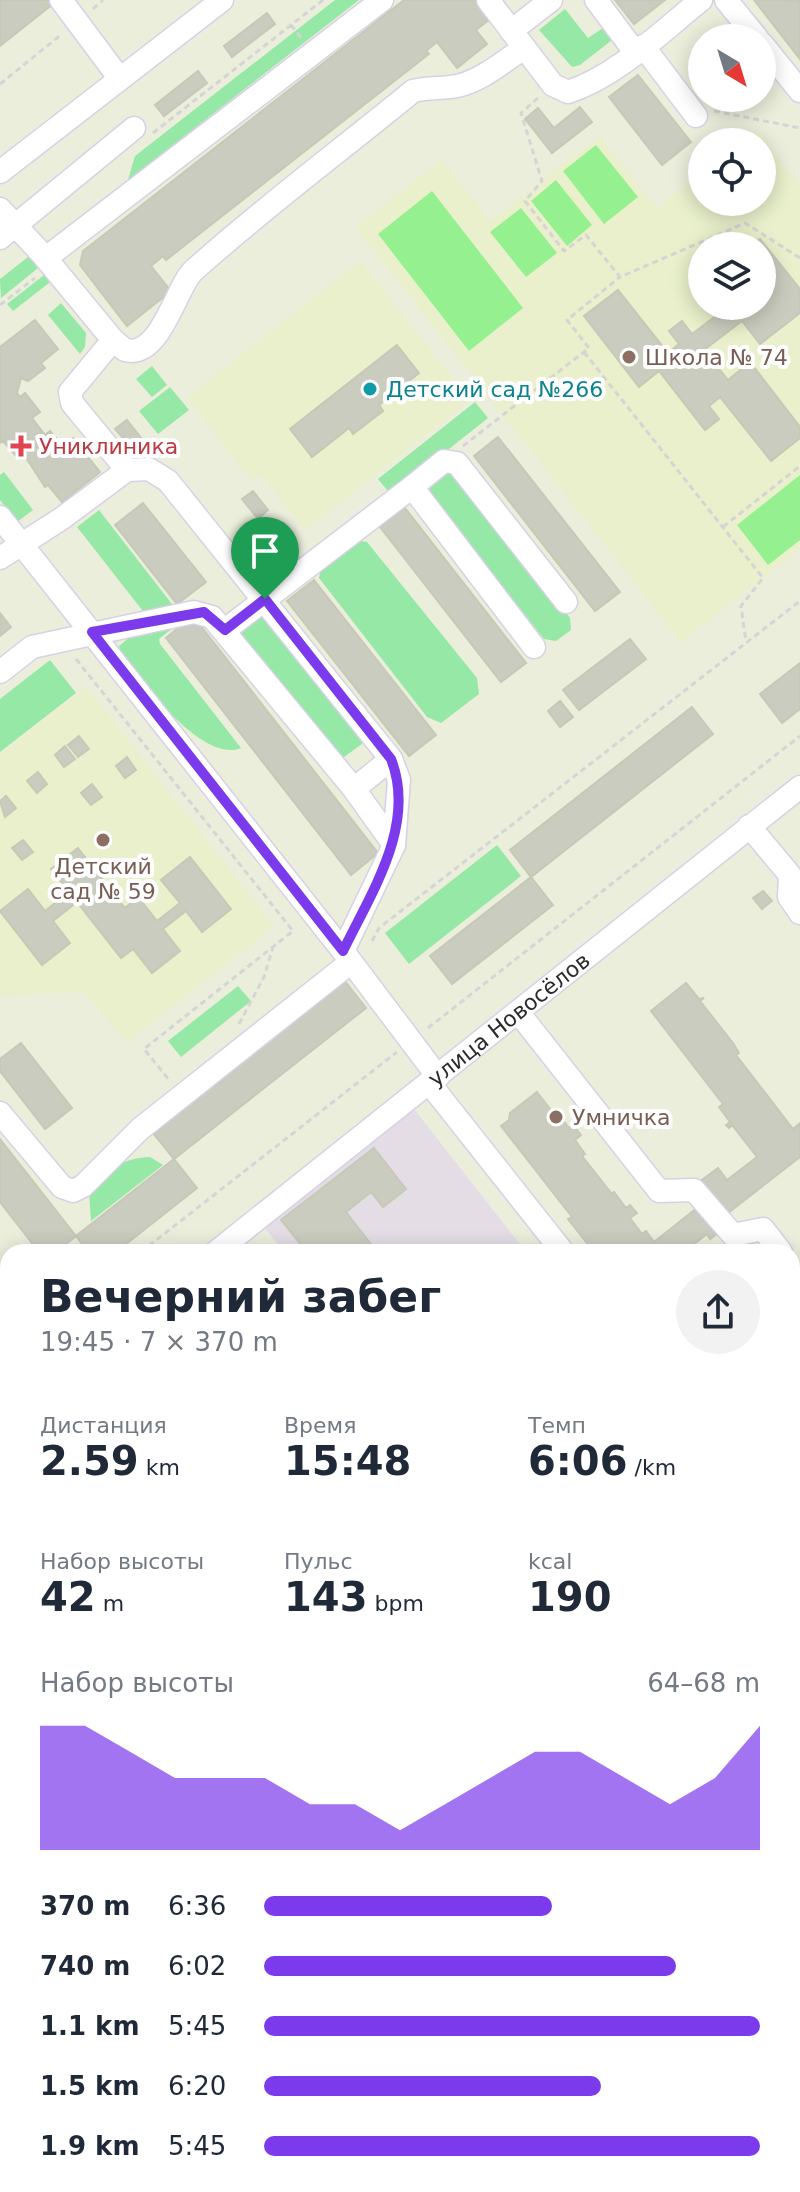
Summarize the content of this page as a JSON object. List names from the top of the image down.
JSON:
{
  "streets": {
    "street": ["улица Новосёлов"]
  },
  "places": {
    "other": [
      "Школа № 74",
      "Детский сад №266",
      "Детский сад № 59",
      "Умничка"
    ],
    "health": ["Униклиника"]
  },
  "north": "bottom right",
  "page": {
    "heading": ["Вечерний забег", "19:45 · 7 × 370 m"],
    "stats": [
      ["Дистанция", "2.59 km"],
      ["Время", "15:48"],
      ["Темп", "6:06 /km"],
      ["Набор высоты", "42 m"],
      ["Пульс", "143 bpm"],
      ["kcal", "190"]
    ],
    "chart": ["Набор высоты", "64–68 m"],
    "list": [
      {
        "name": "370 m",
        "note": "6:36"
      },
      {
        "name": "740 m",
        "note": "6:02"
      },
      {
        "name": "1.1 km",
        "note": "5:45"
      },
      {
        "name": "1.5 km",
        "note": "6:20"
      },
      {
        "name": "1.9 km",
        "note": "5:45"
      }
    ]
  }
}
